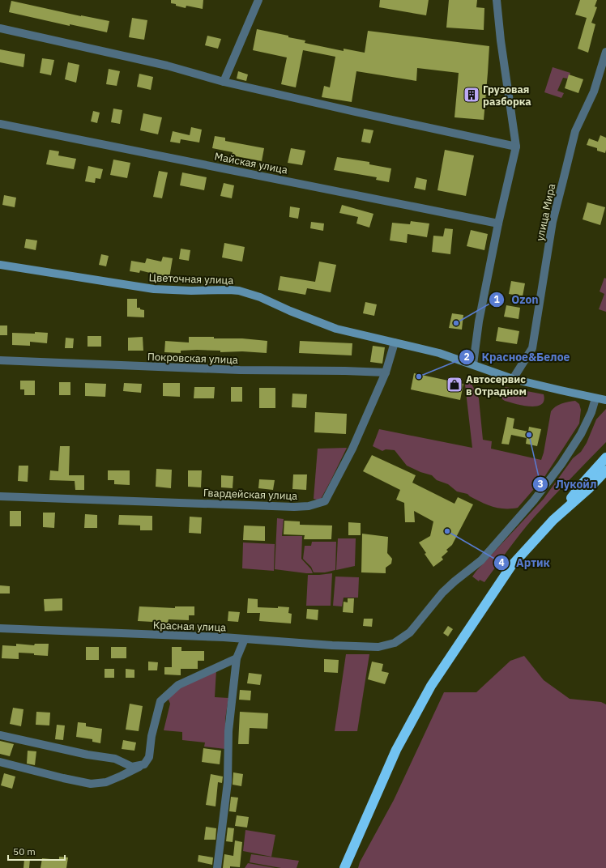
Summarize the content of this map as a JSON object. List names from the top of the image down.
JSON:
{
  "streets": {
    "street": [
      "Майская улица",
      "улица Мира",
      "Цветочная улица",
      "Покровская улица",
      "Гвардейская улица",
      "Красная улица"
    ]
  },
  "crossings": [
    ["улица Мира", "Цветочная улица"],
    ["Цветочная улица", "Гвардейская улица"],
    ["Цветочная улица", "Красная улица"],
    ["Покровская улица", "Гвардейская улица"]
  ],
  "places": {
    "building": ["Грузовая разборка"],
    "other": [
      "Ozon",
      "Красное&Белое",
      "Лукойл",
      "Артик"
    ],
    "shop": ["Автосервис в Отрадном"]
  },
  "scale_bar": "50 m"
}
